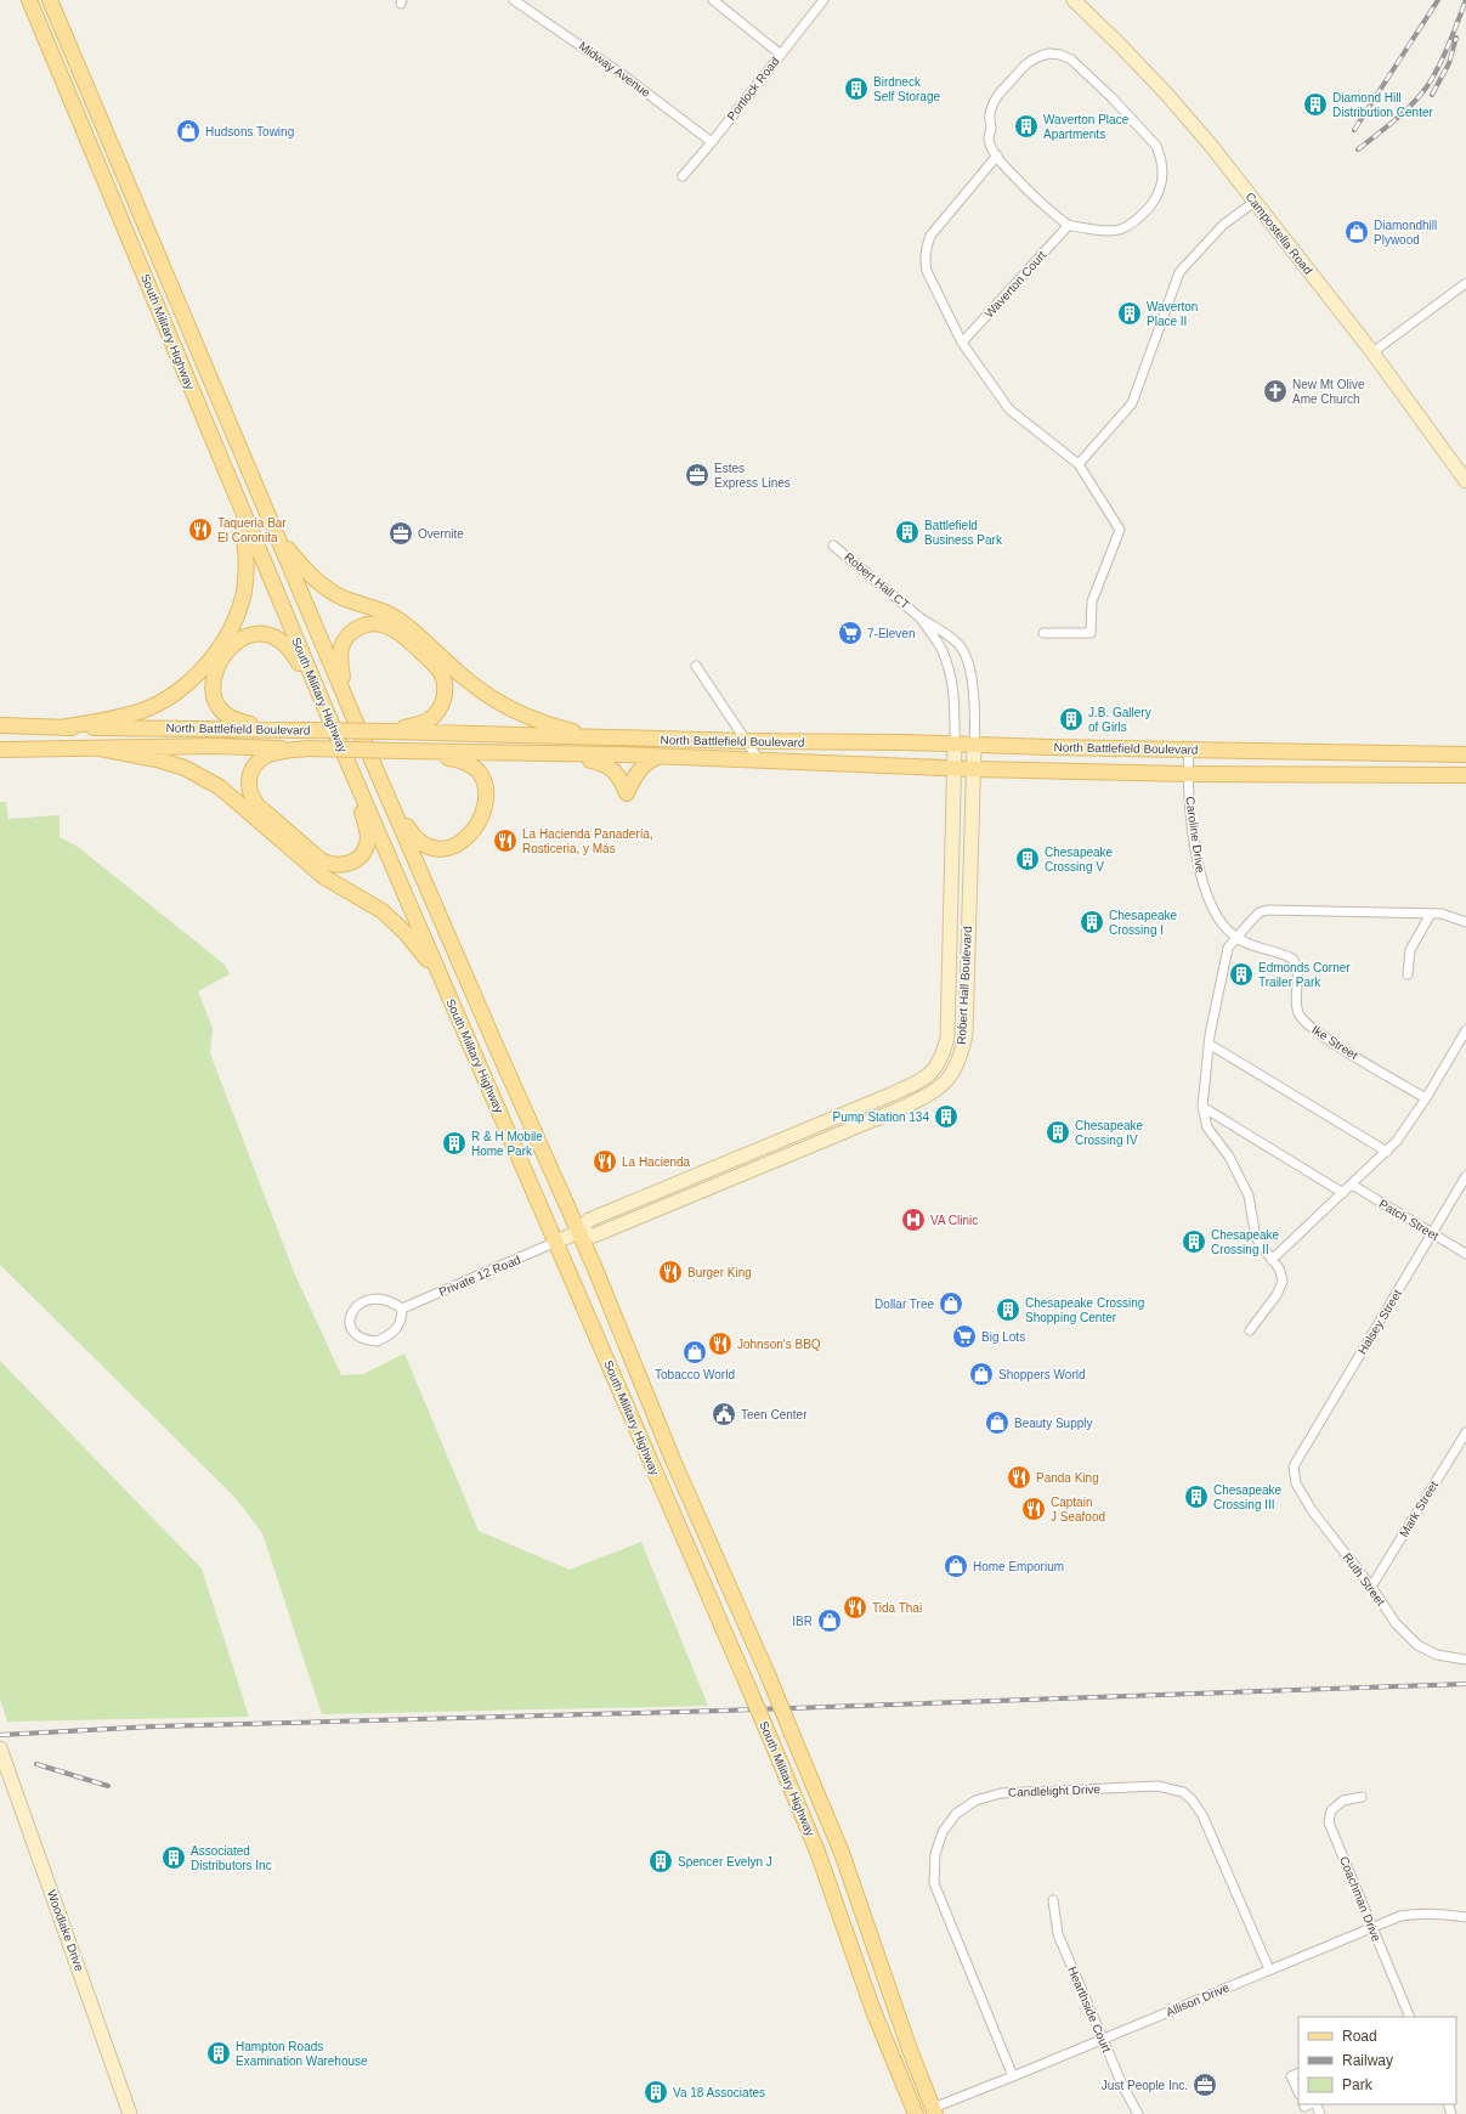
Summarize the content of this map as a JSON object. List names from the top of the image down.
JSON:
{
  "streets": {
    "main road": ["South Military Highway", "North Battlefield Boulevard"],
    "street": [
      "Midway Avenue",
      "Portlock Road",
      "Campostella Road",
      "Waverton Court",
      "Robert Hall CT",
      "Caroline Drive",
      "Robert Hall Boulevard",
      "Ike Street",
      "Patch Street",
      "Private 12 Road",
      "Halsey Street",
      "Mark Street",
      "Ruth Street",
      "Candlelight Drive",
      "Coachman Drive",
      "Woodlake Drive",
      "Allison Drive",
      "Hearthside Court"
    ]
  },
  "crossings": [
    ["Midway Avenue", "Portlock Road"],
    ["South Military Highway", "Robert Hall Boulevard"],
    ["South Military Highway", "Private 12 Road"],
    ["South Military Highway", "Allison Drive"],
    ["Robert Hall CT", "North Battlefield Boulevard"],
    ["Robert Hall CT", "Robert Hall Boulevard"],
    ["North Battlefield Boulevard", "Caroline Drive"],
    ["North Battlefield Boulevard", "Robert Hall Boulevard"],
    ["Caroline Drive", "Ike Street"],
    ["Robert Hall Boulevard", "Private 12 Road"],
    ["Patch Street", "Halsey Street"],
    ["Halsey Street", "Ruth Street"],
    ["Mark Street", "Ruth Street"],
    ["Candlelight Drive", "Allison Drive"],
    ["Coachman Drive", "Allison Drive"],
    ["Allison Drive", "Hearthside Court"]
  ],
  "places": {
    "building": [
      "Birdneck Self Storage",
      "Diamond Hill Distribution Center",
      "Waverton Place Apartments",
      "Waverton Place II",
      "Battlefield Business Park",
      "J.B. Gallery of Girls",
      "Chesapeake Crossing V",
      "Chesapeake Crossing I",
      "Edmonds Corner Trailer Park",
      "Pump Station 134",
      "Chesapeake Crossing IV",
      "R & H Mobile Home Park",
      "Chesapeake Crossing II",
      "Chesapeake Crossing Shopping Center",
      "Chesapeake Crossing III",
      "Associated Distributors Inc",
      "Spencer Evelyn J",
      "Hampton Roads Examination Warehouse",
      "Va 18 Associates"
    ],
    "shop": [
      "Hudsons Towing",
      "Diamondhill Plywood",
      "Dollar Tree",
      "Tobacco World",
      "Shoppers World",
      "Beauty Supply",
      "Home Emporium",
      "IBR"
    ],
    "church": ["New Mt Olive Ame Church"],
    "office": ["Estes Express Lines", "Overnite", "Just People Inc."],
    "restaurant": [
      "Taqueria Bar El Coronita",
      "La Hacienda Panadería, Rosticeria, y Más",
      "La Hacienda",
      "Burger King",
      "Johnson's BBQ",
      "Panda King",
      "Captain J Seafood",
      "Tida Thai"
    ],
    "supermarket": ["7-Eleven", "Big Lots"],
    "hospital": ["VA Clinic"],
    "public building": ["Teen Center"]
  },
  "legend": ["Road", "Railway", "Park"]
}
